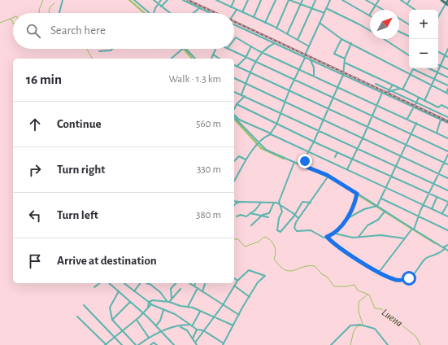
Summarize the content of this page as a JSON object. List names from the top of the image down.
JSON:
{
  "water": ["Luena"],
  "north": "top right",
  "page": {
    "map_buttons": ["+", "−"],
    "search": "Search here",
    "heading": ["16 min", "Walk · 1.3 km"],
    "list": [
      ["Continue", "560 m"],
      ["Turn right", "330 m"],
      ["Turn left", "380 m"],
      "Arrive at destination"
    ]
  }
}
